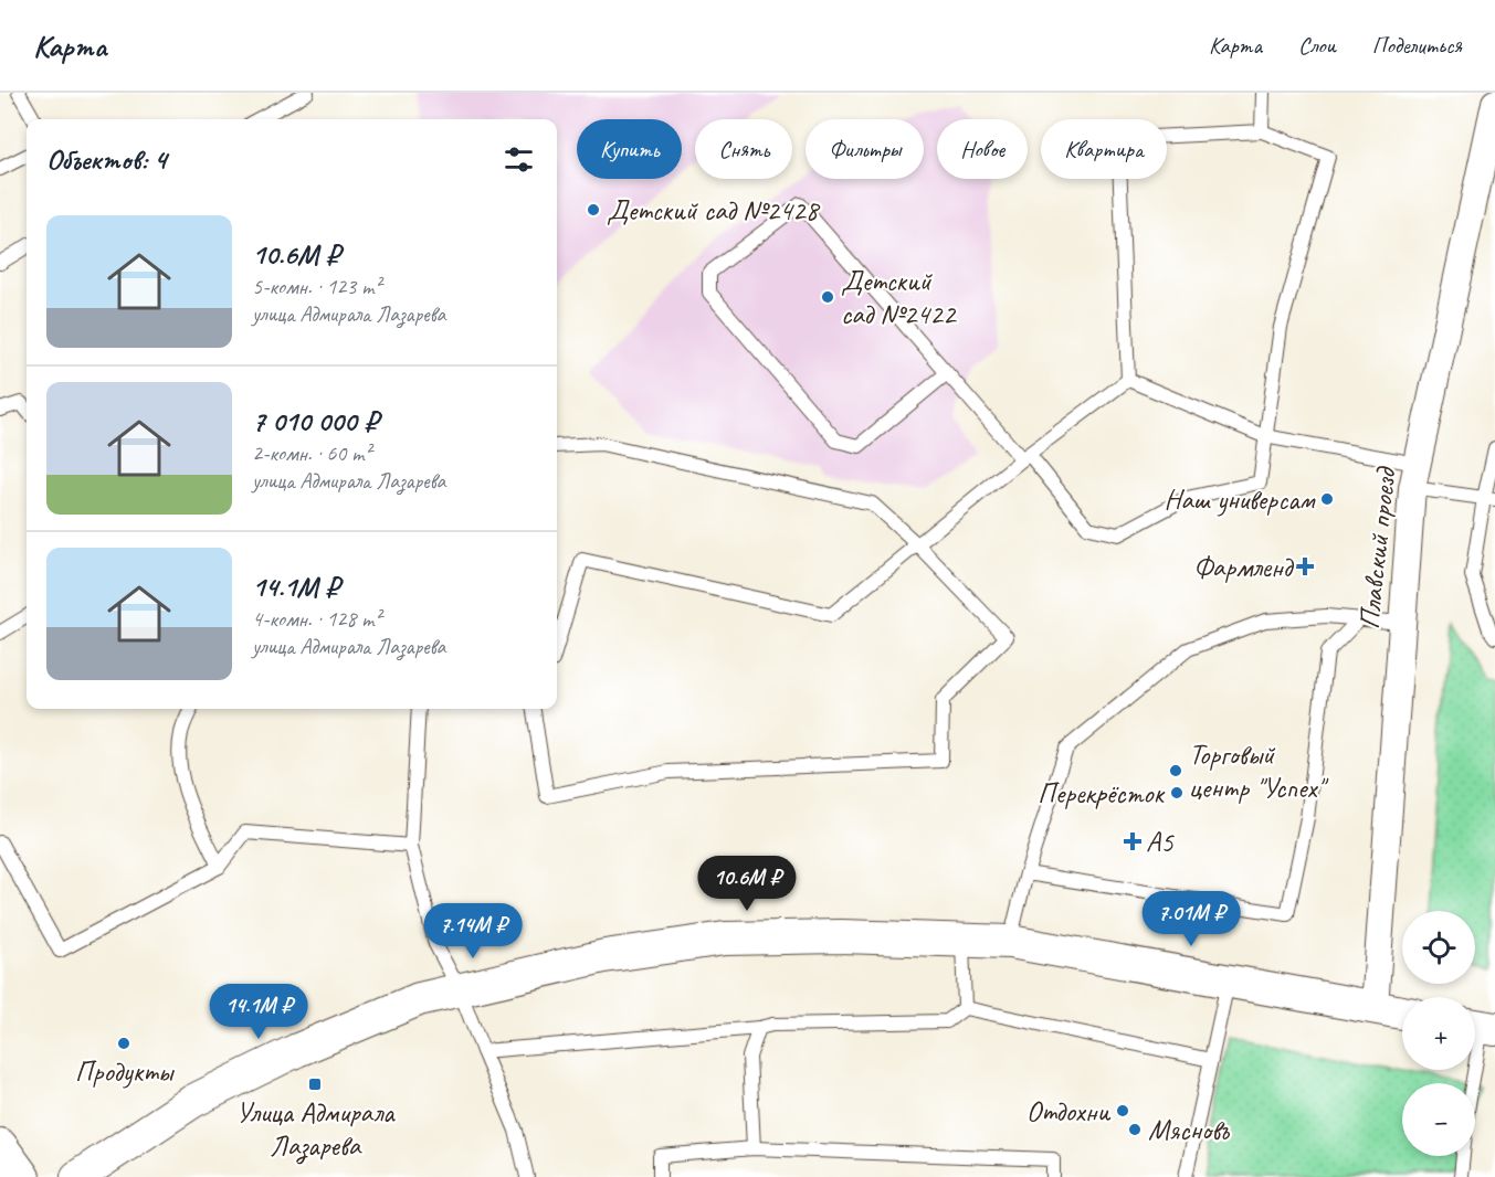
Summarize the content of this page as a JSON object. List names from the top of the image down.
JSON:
{
  "streets": {
    "street": ["Плавский проезд"]
  },
  "places": {
    "other": [
      "Детский сад №2428",
      "Детский сад №2422",
      "Наш универсам",
      "Торговый центр \"Успех\"",
      "Перекрёсток",
      "Продукты",
      "Отдохни",
      "Мясновъ"
    ],
    "health": ["Фармленд", "А5"],
    "transit": ["Улица Адмирала Лазарева"]
  },
  "page": {
    "header": "Карта",
    "nav": ["Карта", "Слои", "Поделиться"],
    "chip": [
      "Купить",
      "Снять",
      "Фильтры",
      "Новое",
      "Квартира"
    ],
    "heading": "Объектов: 4",
    "list": [
      {
        "name": "10.6M ₽",
        "note": "5-комн. · 123 m² · улица Адмирала Лазарева"
      },
      {
        "name": "7 010 000 ₽",
        "note": "2-комн. · 60 m² · улица Адмирала Лазарева"
      },
      {
        "name": "14.1M ₽",
        "note": "4-комн. · 128 m² · улица Адмирала Лазарева"
      }
    ],
    "price": [
      "10.6M ₽",
      "7.01M ₽",
      "7.14M ₽",
      "14.1M ₽"
    ],
    "map_buttons": ["+", "−"]
  }
}
